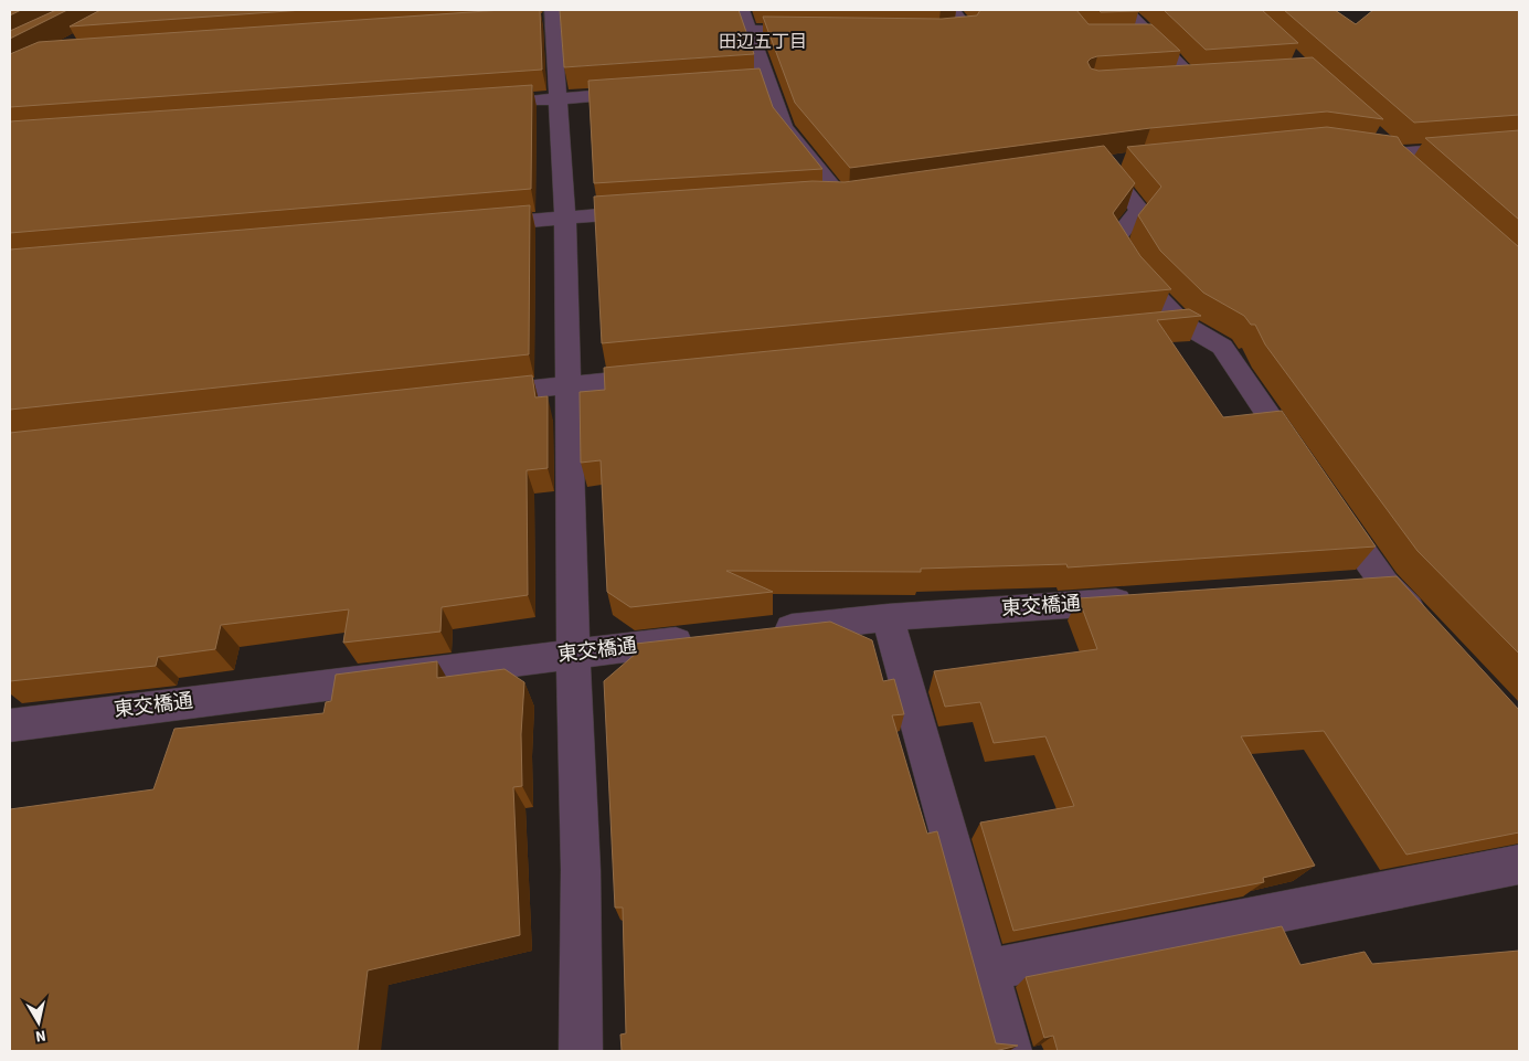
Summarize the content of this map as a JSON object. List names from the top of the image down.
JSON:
{
  "streets": {
    "street": ["東交橋通"]
  },
  "districts": ["田辺五丁目"],
  "north": "bottom"
}
